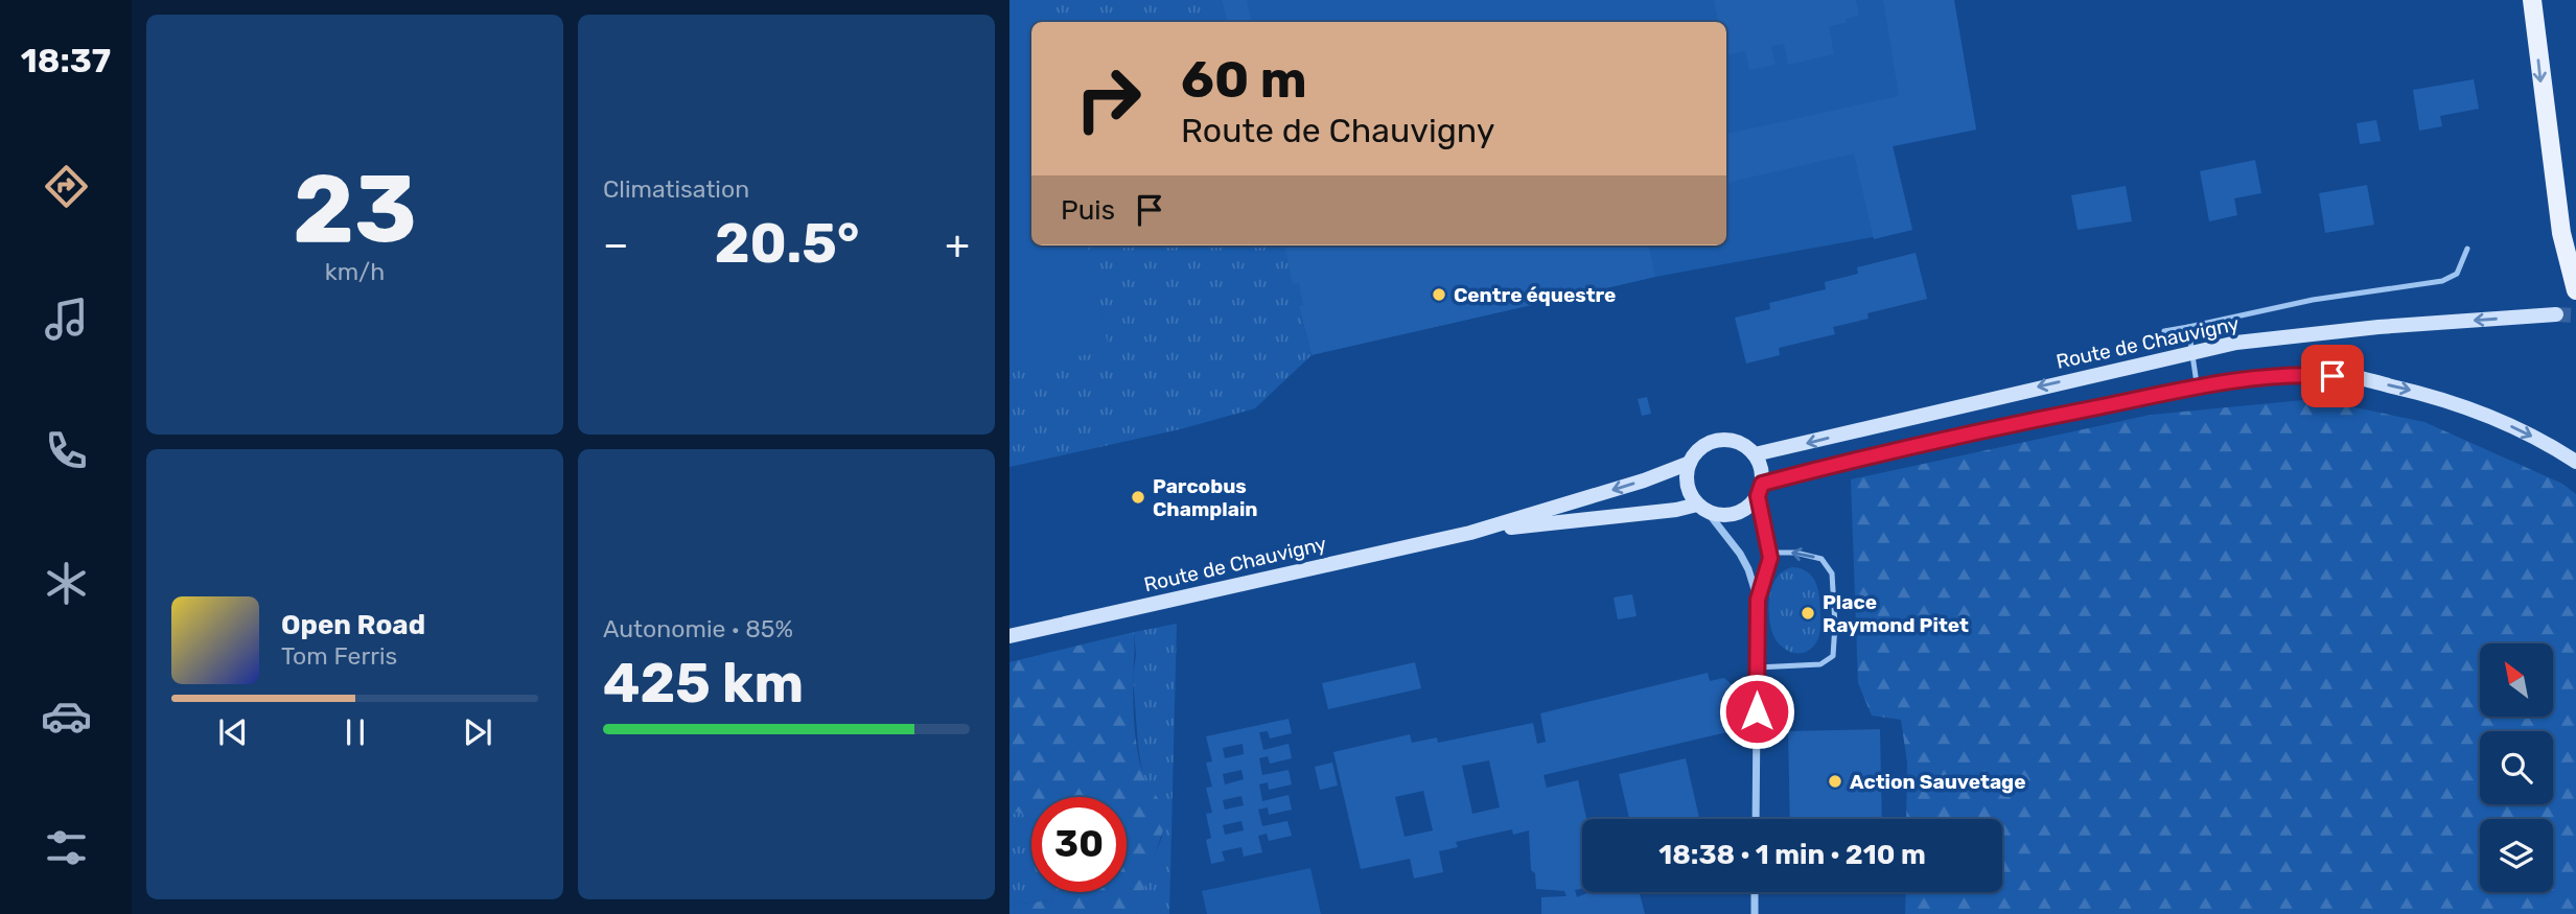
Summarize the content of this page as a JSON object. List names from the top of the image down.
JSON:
{
  "streets": {
    "main road": ["Route de Chauvigny"]
  },
  "places": [
    "Centre équestre",
    "Parcobus Champlain",
    "Place Raymond Pitet",
    "Action Sauvetage"
  ],
  "north": "top left",
  "page": {
    "tabs": "18:37",
    "tile": [
      ["23", "km/h"],
      "Climatisation",
      ["Autonomie · 85%", "425 km"]
    ],
    "turn": ["60 m", "Route de Chauvigny"],
    "then": "Puis",
    "heat": ["−", "20.5°", "+"],
    "song": ["Open Road", "Tom Ferris"],
    "limit": "30",
    "trip": "18:38 · 1 min · 210 m"
  }
}
